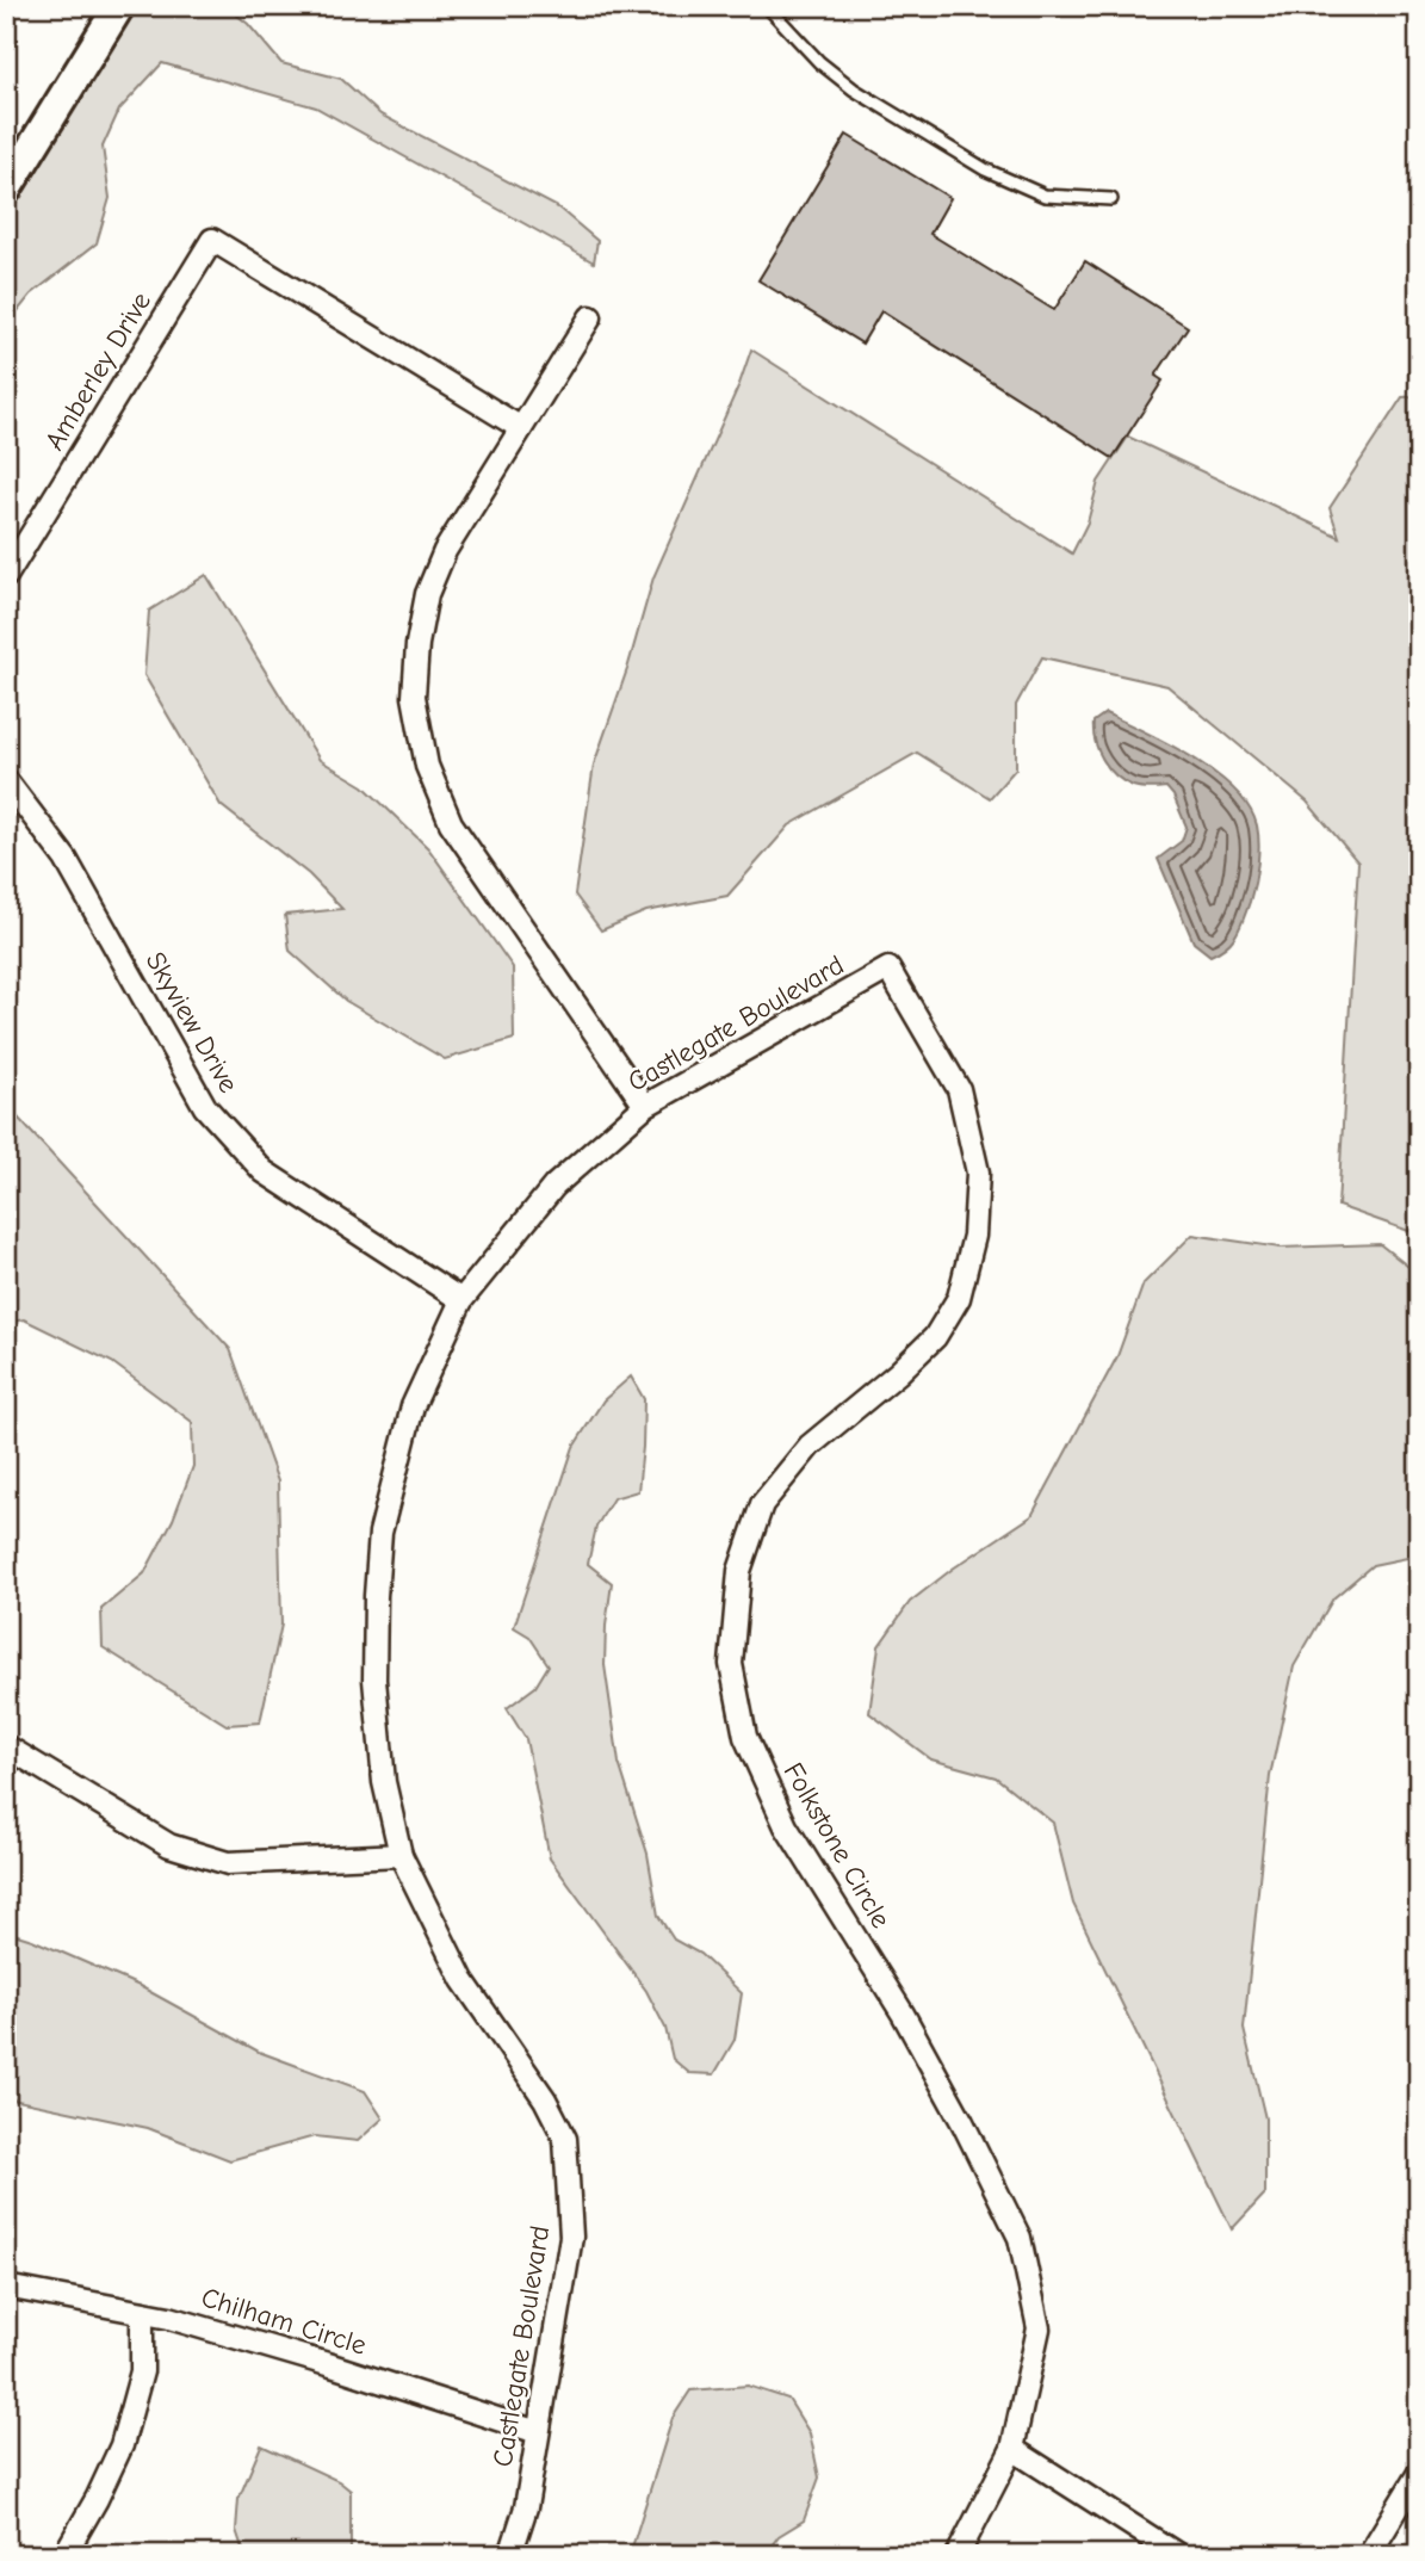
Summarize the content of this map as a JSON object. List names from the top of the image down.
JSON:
{
  "streets": {
    "street": [
      "Amberley Drive",
      "Skyview Drive",
      "Castlegate Boulevard",
      "Folkstone Circle",
      "Chilham Circle"
    ]
  },
  "crossings": [
    ["Skyview Drive", "Castlegate Boulevard"],
    ["Castlegate Boulevard", "Folkstone Circle"],
    ["Castlegate Boulevard", "Chilham Circle"]
  ]
}
